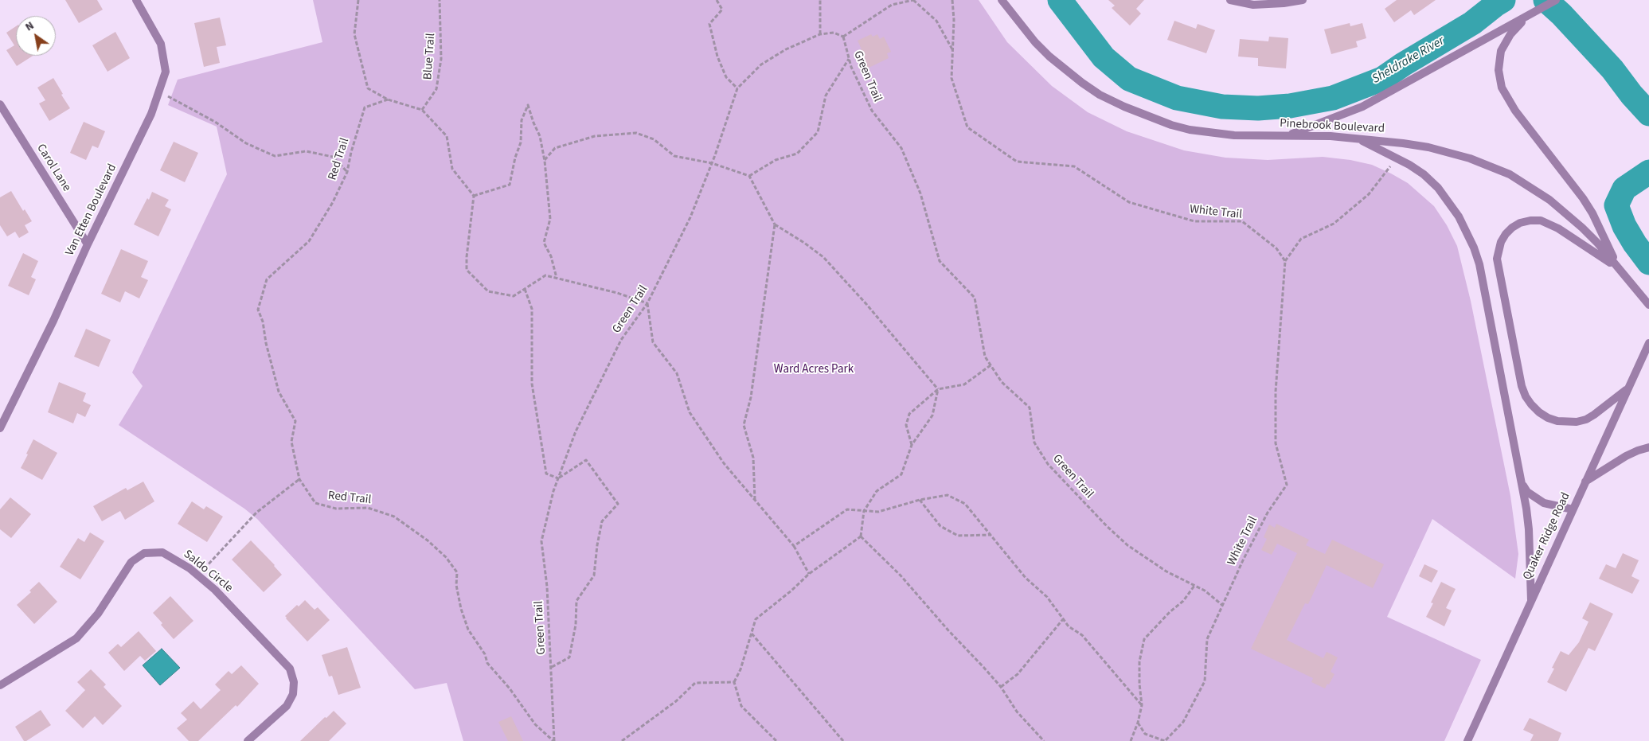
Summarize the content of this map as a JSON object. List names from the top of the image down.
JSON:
{
  "streets": {
    "street": [
      "Pinebrook Boulevard",
      "Carol Lane",
      "Van Etten Boulevard",
      "Quaker Ridge Road",
      "Saldo Circle"
    ],
    "path": [
      "Blue Trail",
      "Green Trail",
      "Red Trail",
      "White Trail"
    ]
  },
  "crossings": [
    ["Green Trail", "Red Trail"],
    ["Green Trail", "White Trail"],
    ["Carol Lane", "Van Etten Boulevard"]
  ],
  "water": ["Sheldrake River"],
  "parks": ["Ward Acres Park"],
  "north": "top left"
}
